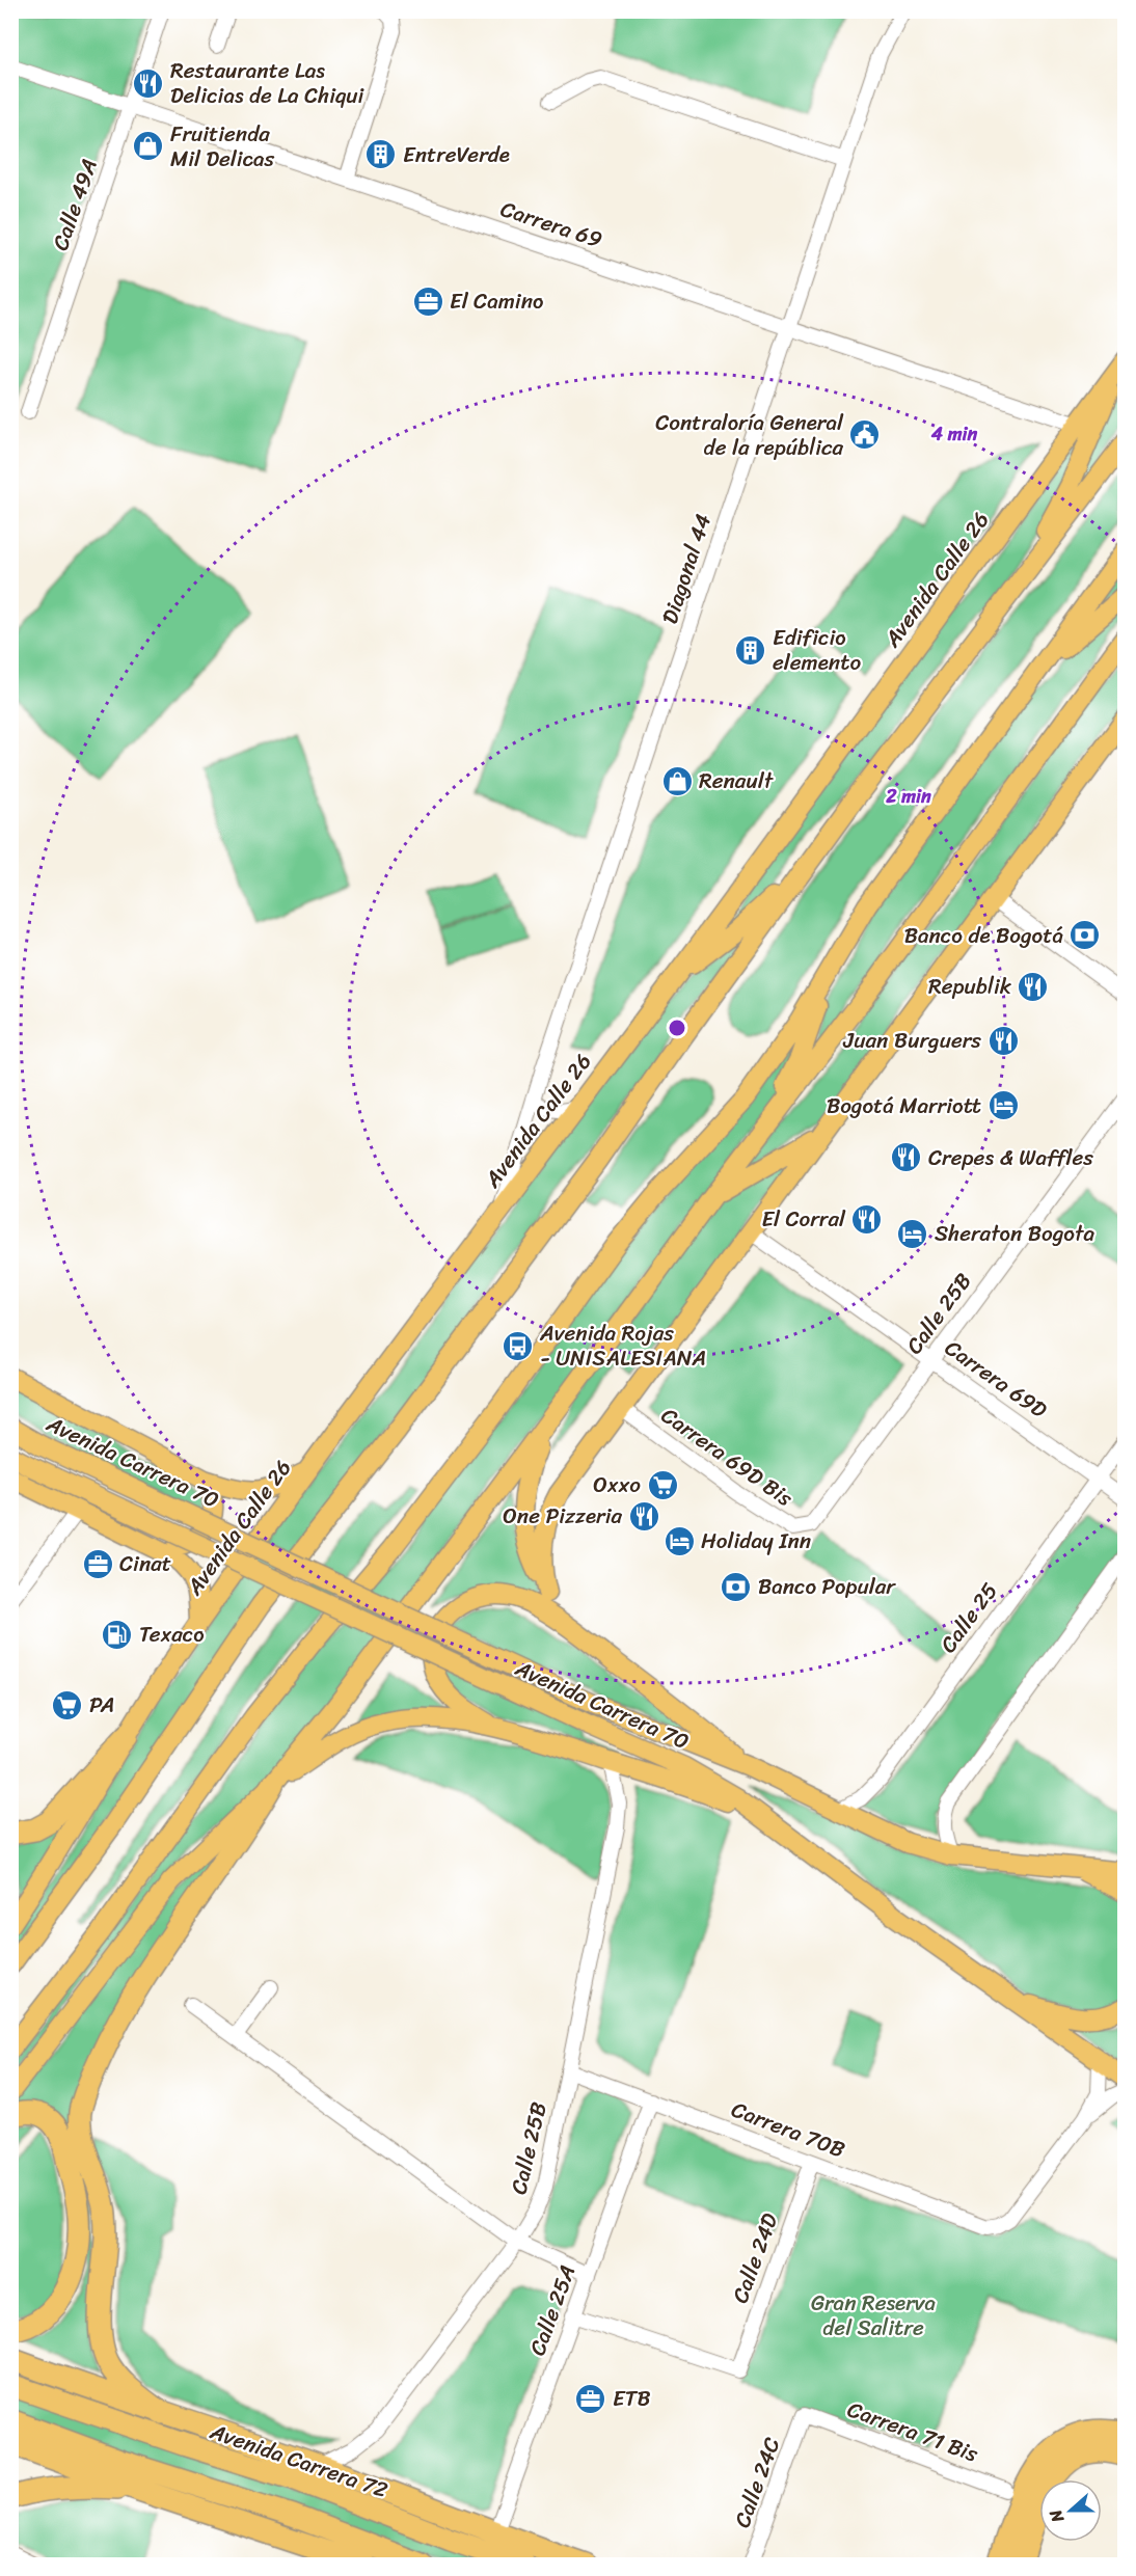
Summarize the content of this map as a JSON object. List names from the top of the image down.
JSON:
{
  "streets": {
    "highway": ["Avenida Carrera 72"],
    "main road": ["Avenida Calle 26", "Avenida Carrera 70"],
    "street": [
      "Calle 49A",
      "Carrera 69",
      "Diagonal 44",
      "Calle 25B",
      "Carrera 69D",
      "Carrera 69D Bis",
      "Calle 25",
      "Carrera 70B",
      "Calle 24D",
      "Calle 25A",
      "Carrera 71 Bis",
      "Calle 24C"
    ]
  },
  "crossings": [
    ["Calle 49A", "Carrera 69"],
    ["Carrera 69", "Diagonal 44"],
    ["Carrera 69", "Avenida Calle 26"],
    ["Diagonal 44", "Avenida Calle 26"],
    ["Calle 25B", "Carrera 69D"],
    ["Calle 25B", "Carrera 69D Bis"],
    ["Calle 25B", "Carrera 70B"],
    ["Calle 25B", "Avenida Carrera 72"],
    ["Carrera 69D", "Calle 25"],
    ["Avenida Carrera 70", "Calle 25"],
    ["Carrera 70B", "Calle 24D"],
    ["Carrera 70B", "Calle 25A"],
    ["Calle 24D", "Calle 25A"],
    ["Calle 25A", "Avenida Carrera 72"],
    ["Carrera 71 Bis", "Calle 24C"]
  ],
  "parks": ["Gran Reserva del Salitre"],
  "places": {
    "restaurant": [
      "Restaurante Las Delicias de La Chiqui",
      "Republik",
      "Juan Burguers",
      "Crepes & Waffles",
      "El Corral",
      "One Pizzeria"
    ],
    "shop": ["Fruitienda Mil Delicas", "Renault"],
    "building": ["EntreVerde", "Edificio elemento"],
    "office": ["El Camino", "Cinat", "ETB"],
    "public building": ["Contraloría General de la república"],
    "bank": ["Banco de Bogotá", "Banco Popular"],
    "hotel": ["Bogotá Marriott", "Sheraton Bogota", "Holiday Inn"],
    "bus stop": ["Avenida Rojas - UNISALESIANA"],
    "supermarket": ["Oxxo", "PA"],
    "fuel station": ["Texaco"]
  },
  "north": "left",
  "rings": ["4 min", "2 min"]
}
